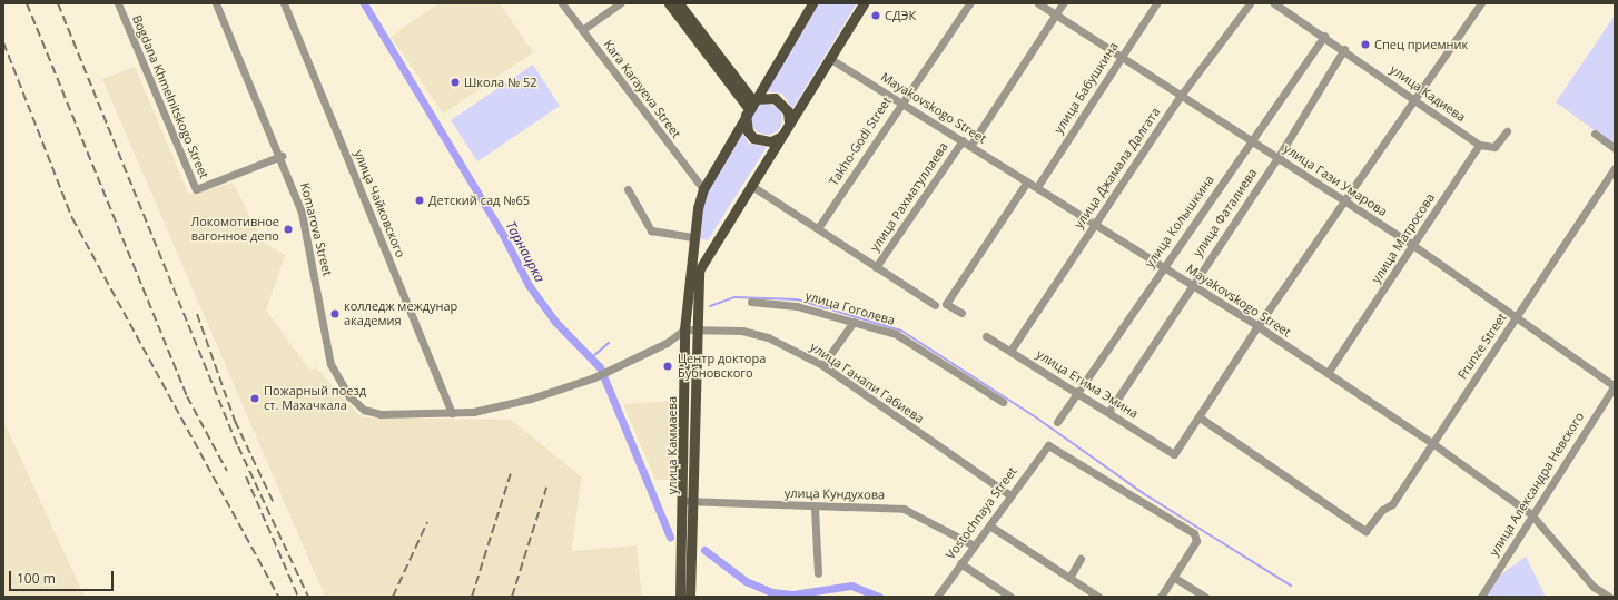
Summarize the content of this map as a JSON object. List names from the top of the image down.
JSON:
{
  "streets": {
    "main road": ["улица Каммаева"],
    "street": [
      "улица Бабушкина",
      "Kara Karayeva Street",
      "улица Кадиева",
      "Bogdana Khmelnitskogo Street",
      "Mayakovskogo Street",
      "Takho-Godi Street",
      "улица Джамала Далгата",
      "улица Гази Умарова",
      "улица Рахматуллаева",
      "улица Чайковского",
      "улица Фаталиева",
      "улица Колышкина",
      "Komarova Street",
      "улица Матросова",
      "улица Гоголева",
      "Frunze Street",
      "улица Ганапи Габиева",
      "улица Етима Эмина",
      "улица Александра Невского",
      "улица Кундухова",
      "Vostochnaya Street"
    ]
  },
  "crossings": [
    ["улица Бабушкина", "Mayakovskogo Street"],
    ["улица Бабушкина", "улица Гази Умарова"],
    ["Kara Karayeva Street", "улица Каммаева"],
    ["улица Кадиева", "улица Фаталиева"],
    ["улица Кадиева", "улица Колышкина"],
    ["улица Кадиева", "улица Матросова"],
    ["Bogdana Khmelnitskogo Street", "Komarova Street"],
    ["Mayakovskogo Street", "Takho-Godi Street"],
    ["Mayakovskogo Street", "улица Джамала Далгата"],
    ["Mayakovskogo Street", "улица Рахматуллаева"],
    ["Mayakovskogo Street", "улица Фаталиева"],
    ["Mayakovskogo Street", "улица Колышкина"],
    ["Mayakovskogo Street", "улица Матросова"],
    ["Mayakovskogo Street", "Frunze Street"],
    ["Mayakovskogo Street", "улица Александра Невского"],
    ["улица Джамала Далгата", "улица Гази Умарова"],
    ["улица Джамала Далгата", "улица Етима Эмина"],
    ["улица Гази Умарова", "улица Фаталиева"],
    ["улица Гази Умарова", "улица Колышкина"],
    ["улица Гази Умарова", "улица Матросова"],
    ["улица Гази Умарова", "Frunze Street"],
    ["улица Гази Умарова", "улица Александра Невского"],
    ["улица Чайковского", "Komarova Street"],
    ["улица Фаталиева", "улица Етима Эмина"],
    ["улица Колышкина", "улица Етима Эмина"],
    ["Frunze Street", "улица Етима Эмина"],
    ["улица Ганапи Габиева", "улица Каммаева"],
    ["улица Ганапи Габиева", "Vostochnaya Street"],
    ["улица Каммаева", "улица Кундухова"],
    ["улица Кундухова", "Vostochnaya Street"]
  ],
  "water": ["Тарнаирка"],
  "places": [
    "СДЭК",
    "Спец приемник",
    "Школа № 52",
    "Детский сад №65",
    "Локомотивное вагонное депо",
    "колледж междунар академия",
    "Центр доктора Бубновского",
    "Пожарный поезд ст. Махачкала"
  ],
  "scale_bar": "100 m"
}
